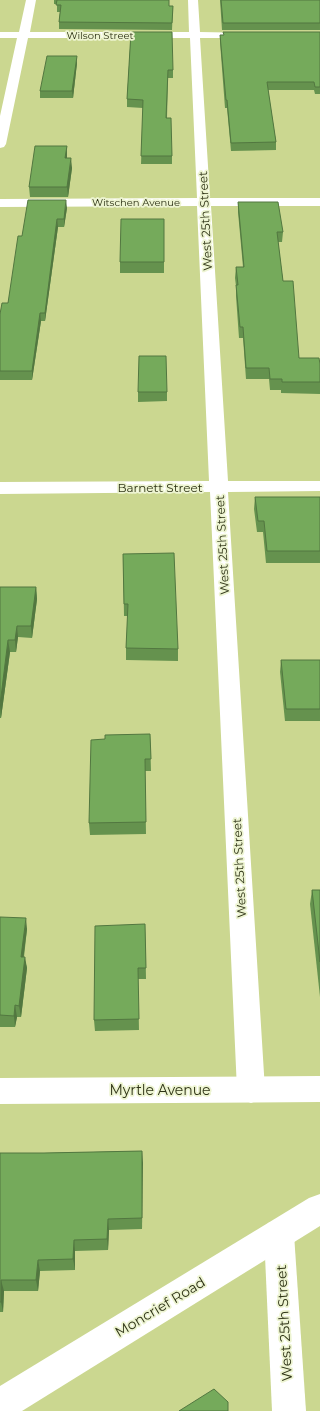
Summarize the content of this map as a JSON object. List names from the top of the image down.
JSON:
{
  "streets": {
    "street": [
      "Wilson Street",
      "Witschen Avenue",
      "West 25th Street",
      "Barnett Street",
      "Myrtle Avenue",
      "Moncrief Road"
    ]
  },
  "crossings": [
    ["Wilson Street", "West 25th Street"],
    ["Witschen Avenue", "West 25th Street"],
    ["West 25th Street", "Barnett Street"],
    ["West 25th Street", "Myrtle Avenue"],
    ["West 25th Street", "Moncrief Road"]
  ]
}
